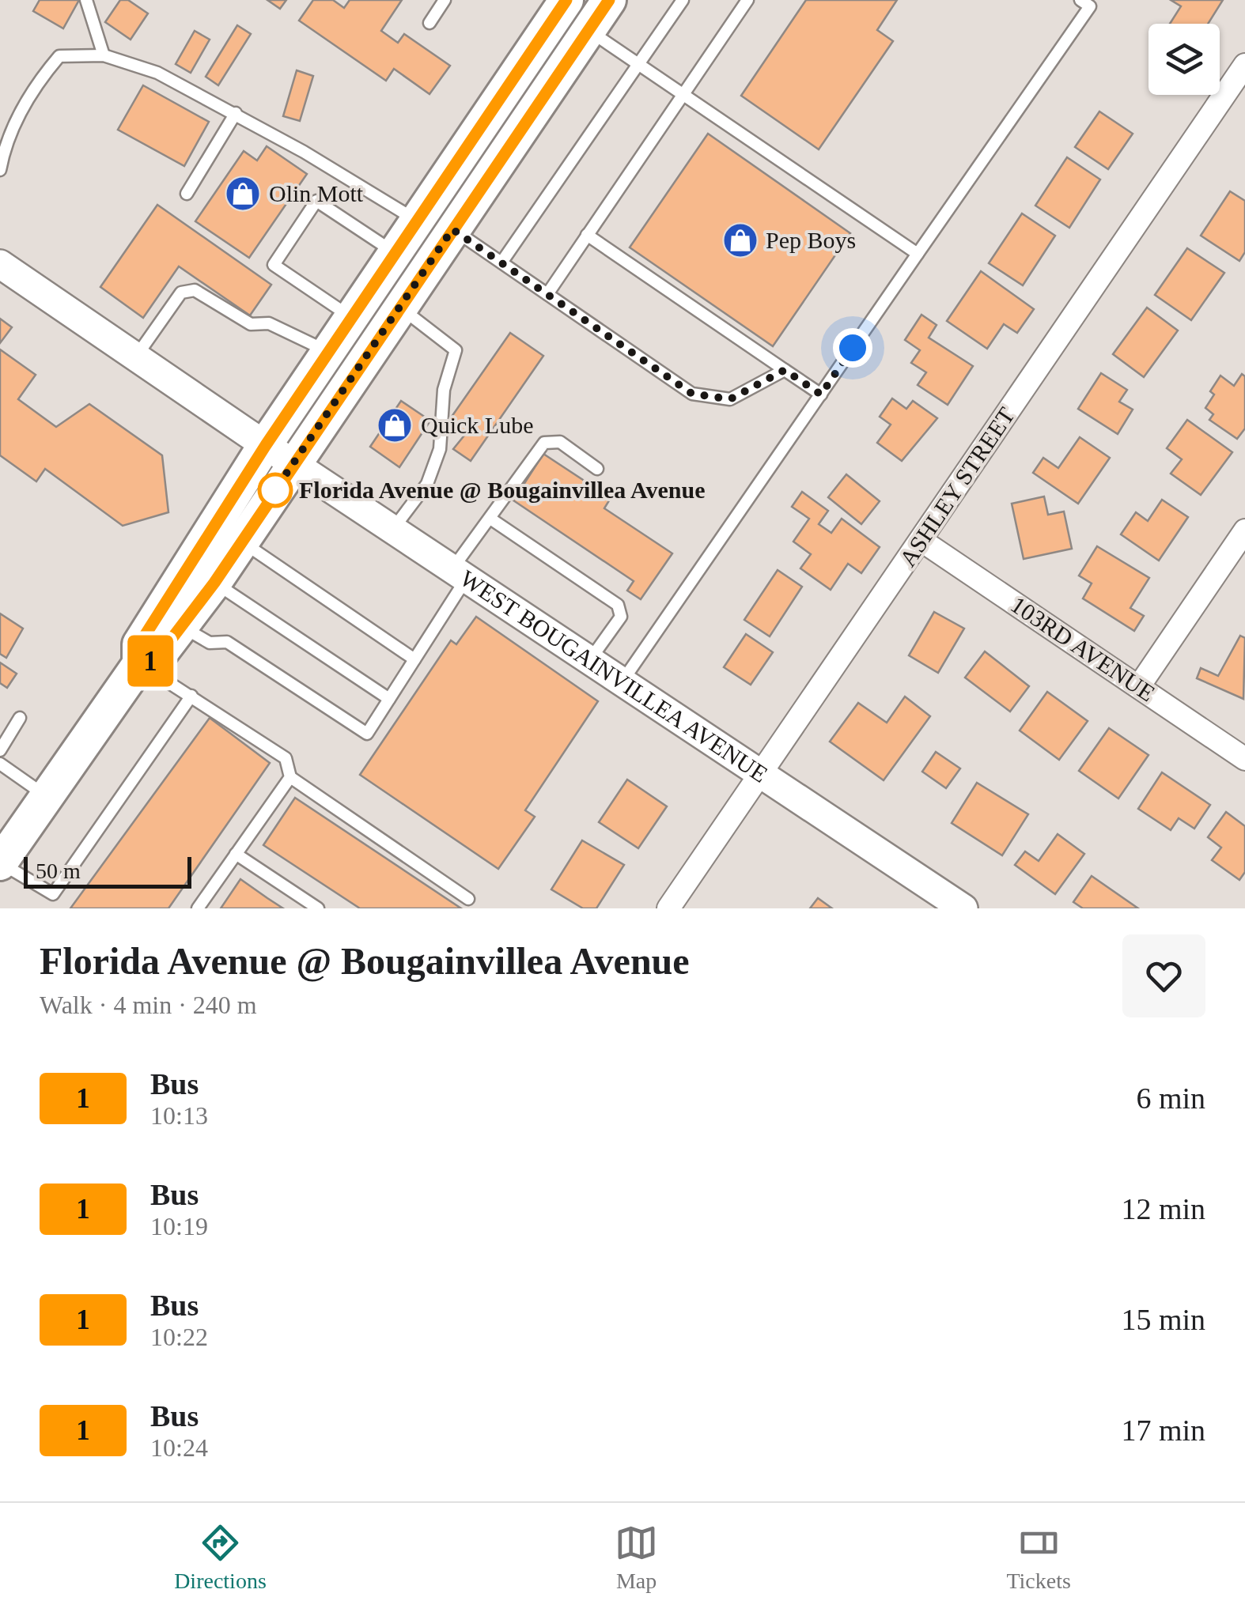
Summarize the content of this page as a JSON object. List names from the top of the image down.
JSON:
{
  "streets": {
    "street": ["ASHLEY STREET", "103RD AVENUE", "WEST BOUGAINVILLEA AVENUE"]
  },
  "crossings": [
    ["ASHLEY STREET", "103RD AVENUE"],
    ["ASHLEY STREET", "WEST BOUGAINVILLEA AVENUE"]
  ],
  "places": {
    "shop": ["Olin Mott", "Pep Boys", "Quick Lube"],
    "other": ["Florida Avenue @ Bougainvillea Avenue"]
  },
  "lines": ["bus line 1"],
  "scale_bar": "50 m",
  "page": {
    "on_map": "1",
    "scale": "50 m",
    "heading": ["Florida Avenue @ Bougainvillea Avenue", "Walk · 4 min · 240 m"],
    "list": [
      {
        "mark": "1",
        "name": "Bus",
        "note": "10:13",
        "value": "6 min"
      },
      {
        "mark": "1",
        "name": "Bus",
        "note": "10:19",
        "value": "12 min"
      },
      {
        "mark": "1",
        "name": "Bus",
        "note": "10:22",
        "value": "15 min"
      },
      {
        "mark": "1",
        "name": "Bus",
        "note": "10:24",
        "value": "17 min"
      }
    ],
    "tabs": ["Directions", "Map", "Tickets"]
  }
}
